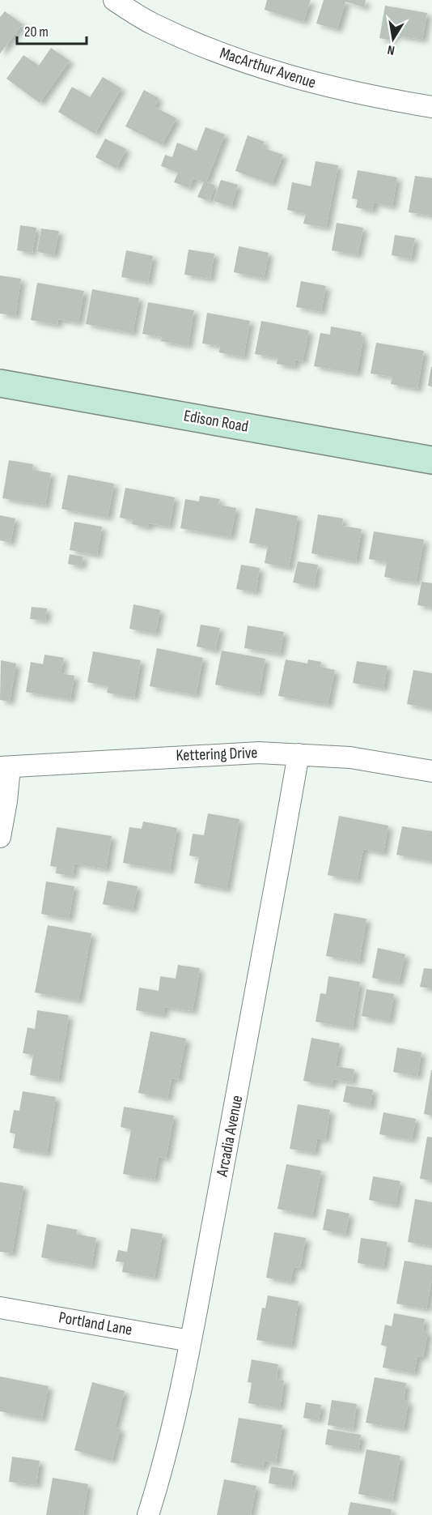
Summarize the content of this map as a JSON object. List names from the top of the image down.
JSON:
{
  "streets": {
    "main road": ["Edison Road"],
    "street": [
      "MacArthur Avenue",
      "Kettering Drive",
      "Arcadia Avenue",
      "Portland Lane"
    ]
  },
  "crossings": [
    ["Kettering Drive", "Arcadia Avenue"],
    ["Arcadia Avenue", "Portland Lane"]
  ],
  "scale_bar": "20 m",
  "north": "bottom"
}
